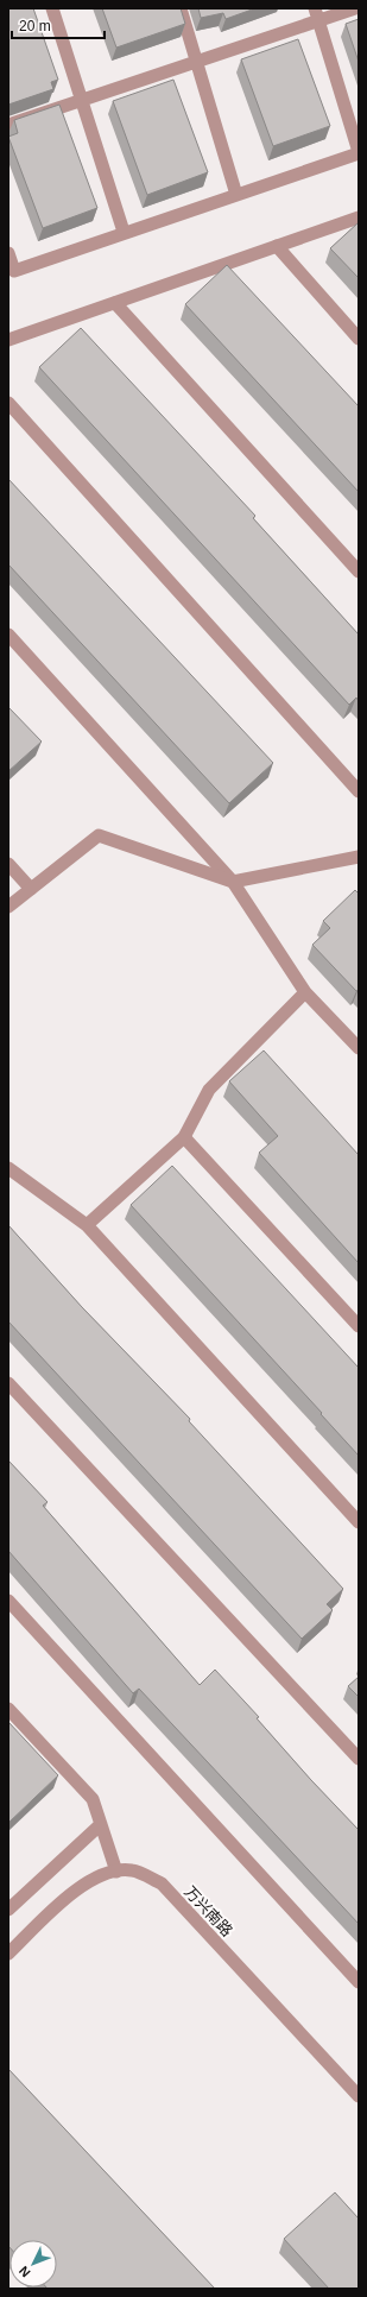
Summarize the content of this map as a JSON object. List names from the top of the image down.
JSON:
{
  "streets": {
    "street": ["万兴南路"]
  },
  "scale_bar": "20 m",
  "north": "bottom left"
}
